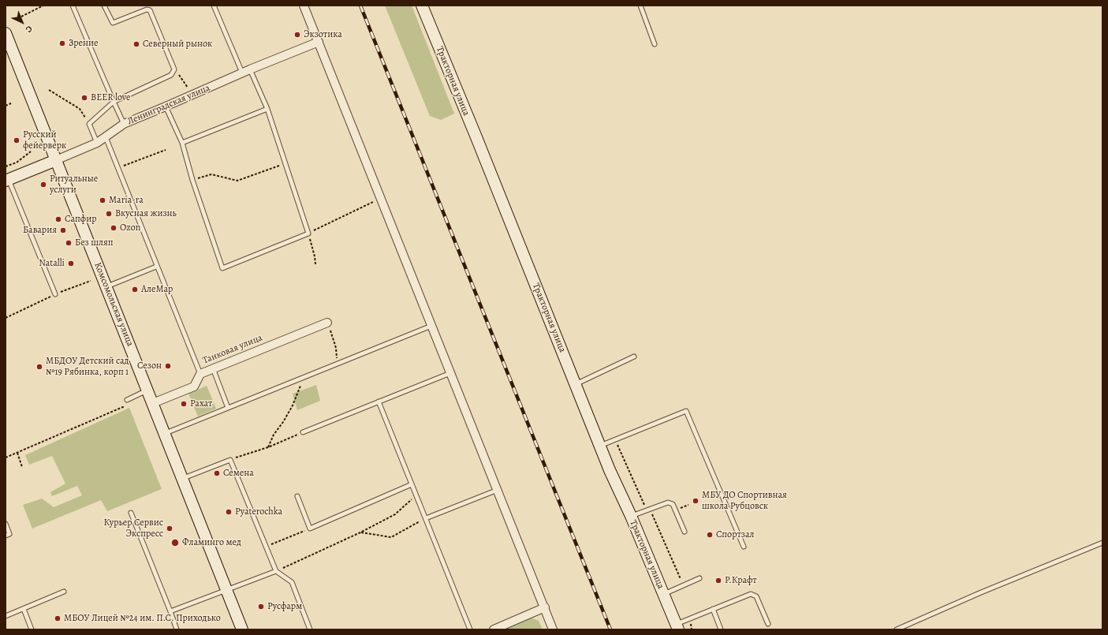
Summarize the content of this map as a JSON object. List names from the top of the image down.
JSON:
{
  "streets": {
    "street": [
      "Тракторная улица",
      "Ленинградская улица",
      "Комсомольская улица",
      "Танковая улица"
    ]
  },
  "crossings": [
    ["Ленинградская улица", "Комсомольская улица"],
    ["Комсомольская улица", "Танковая улица"]
  ],
  "places": [
    "Экзотика",
    "Зрение",
    "Северный рынок",
    "BEER love",
    "Русский фейерверк",
    "Ритуальные услуги",
    "Maria-ra",
    "Вкусная жизнь",
    "Сапфир",
    "Ozon",
    "Бавария",
    "Без шляп",
    "Natalli",
    "АлеМар",
    "Сезон",
    "МБДОУ Детский сад №19 Рябинка, корп 1",
    "Рахат",
    "Семена",
    "МБУ ДО Спортивная школа Рубцовск",
    "Pyaterochka",
    "Курьер Сервис Экспресс",
    "Спортзал",
    "Фламинго мед",
    "Р.Крафт",
    "Русфарм",
    "МБОУ Лицей №24 им. П.С. Приходько"
  ],
  "north": "bottom right"
}
